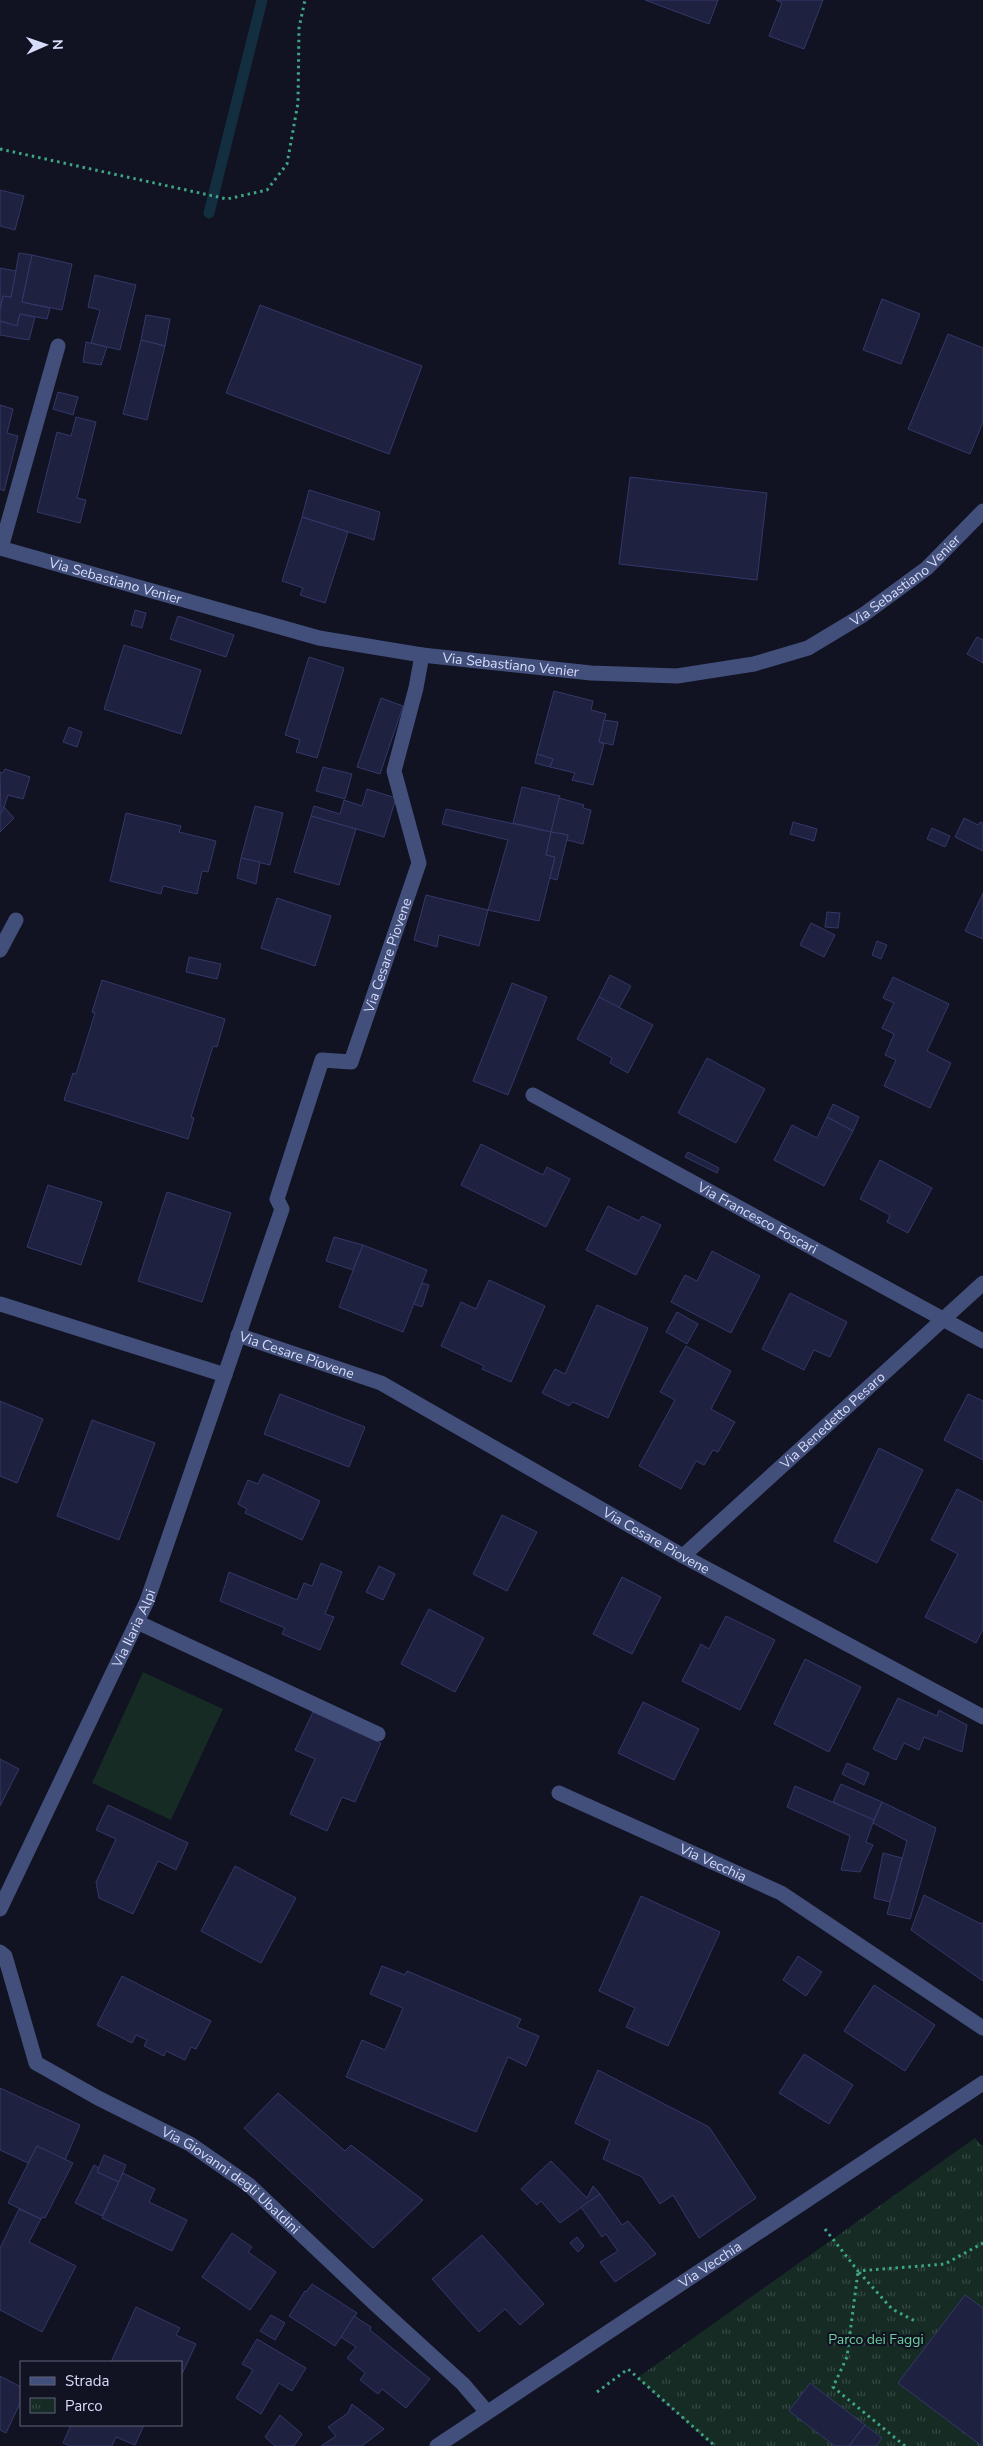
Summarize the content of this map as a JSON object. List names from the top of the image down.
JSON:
{
  "streets": {
    "street": [
      "Via Sebastiano Venier",
      "Via Cesare Piovene",
      "Via Francesco Foscari",
      "Via Benedetto Pesaro",
      "Via Ilaria Alpi",
      "Via Vecchia",
      "Via Giovanni degli Ubaldini"
    ]
  },
  "crossings": [
    ["Via Sebastiano Venier", "Via Cesare Piovene"],
    ["Via Cesare Piovene", "Via Benedetto Pesaro"],
    ["Via Cesare Piovene", "Via Ilaria Alpi"],
    ["Via Francesco Foscari", "Via Benedetto Pesaro"],
    ["Via Vecchia", "Via Giovanni degli Ubaldini"]
  ],
  "parks": ["Parco dei Faggi"],
  "legend": ["Strada", "Parco"],
  "north": "right"
}
